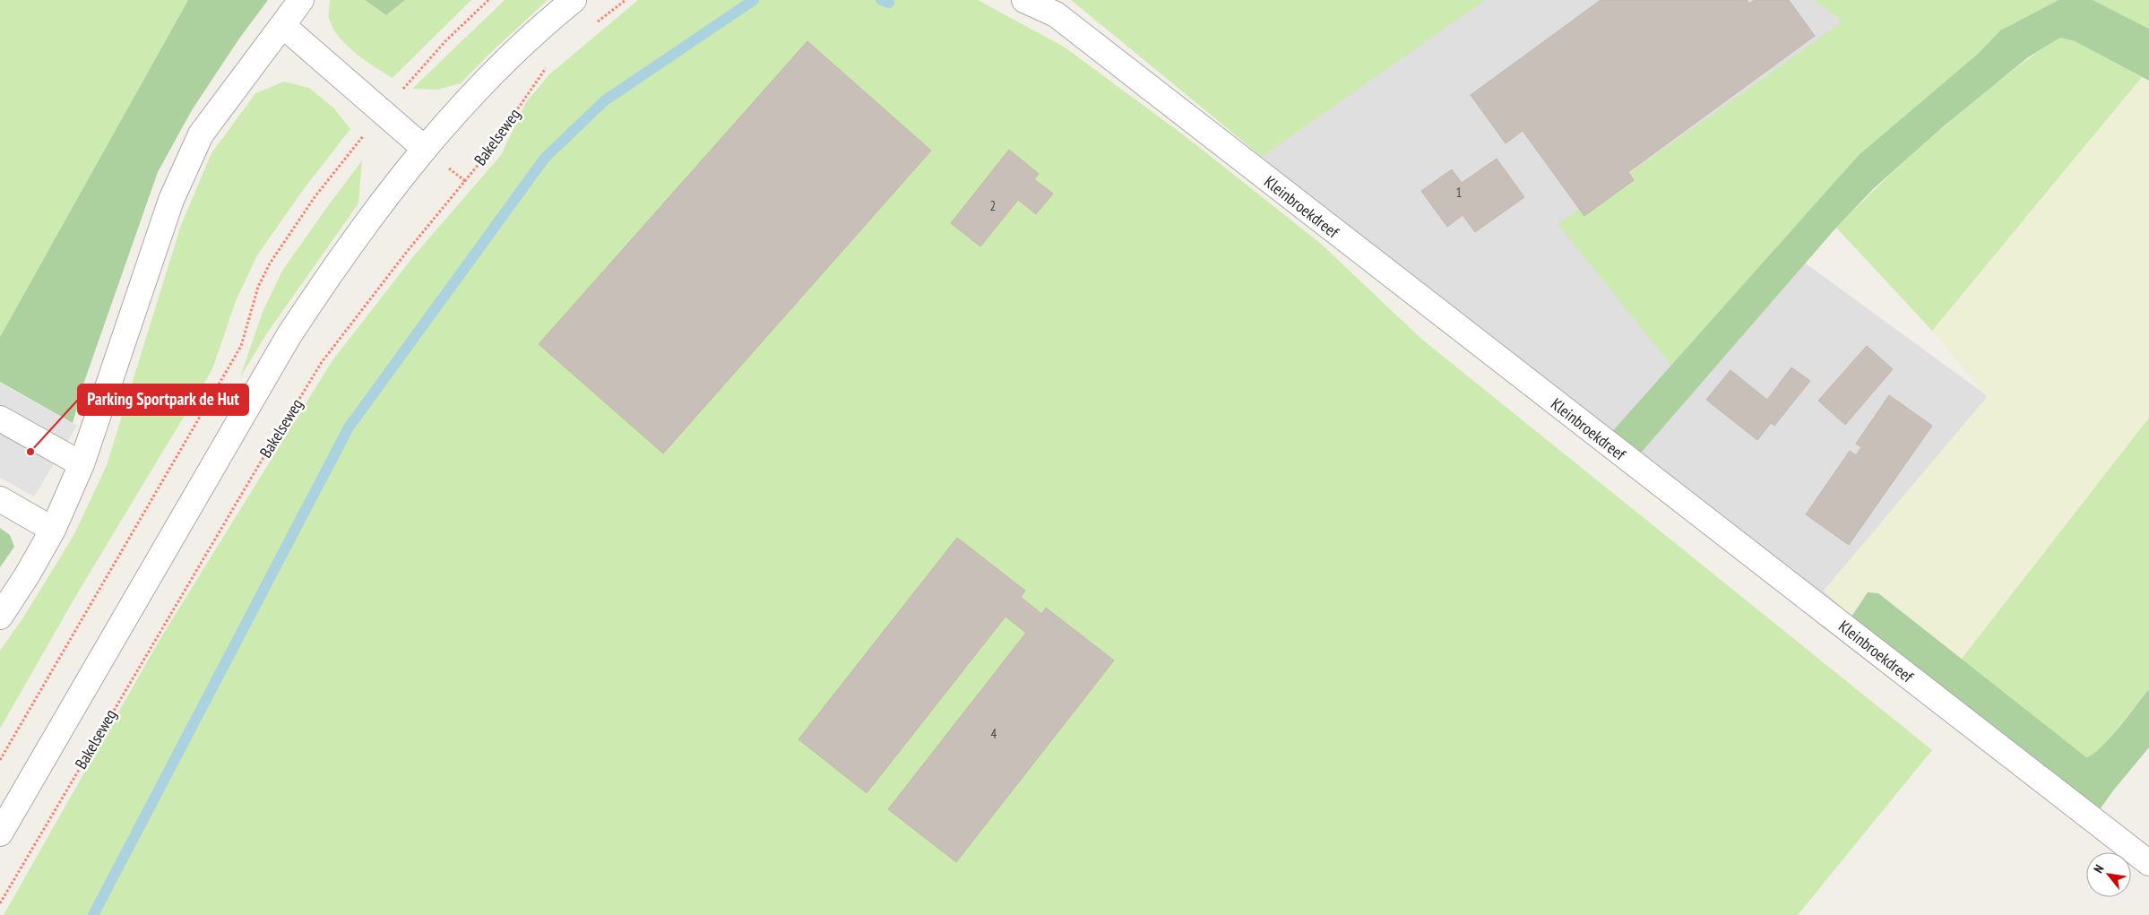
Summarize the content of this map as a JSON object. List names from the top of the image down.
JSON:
{
  "streets": {
    "street": ["Kleinbroekdreef"],
    "path": ["Bakelseweg"]
  },
  "places": ["Parking Sportpark de Hut"],
  "house_numbers": ["1", "2", "4"],
  "north": "top left"
}
